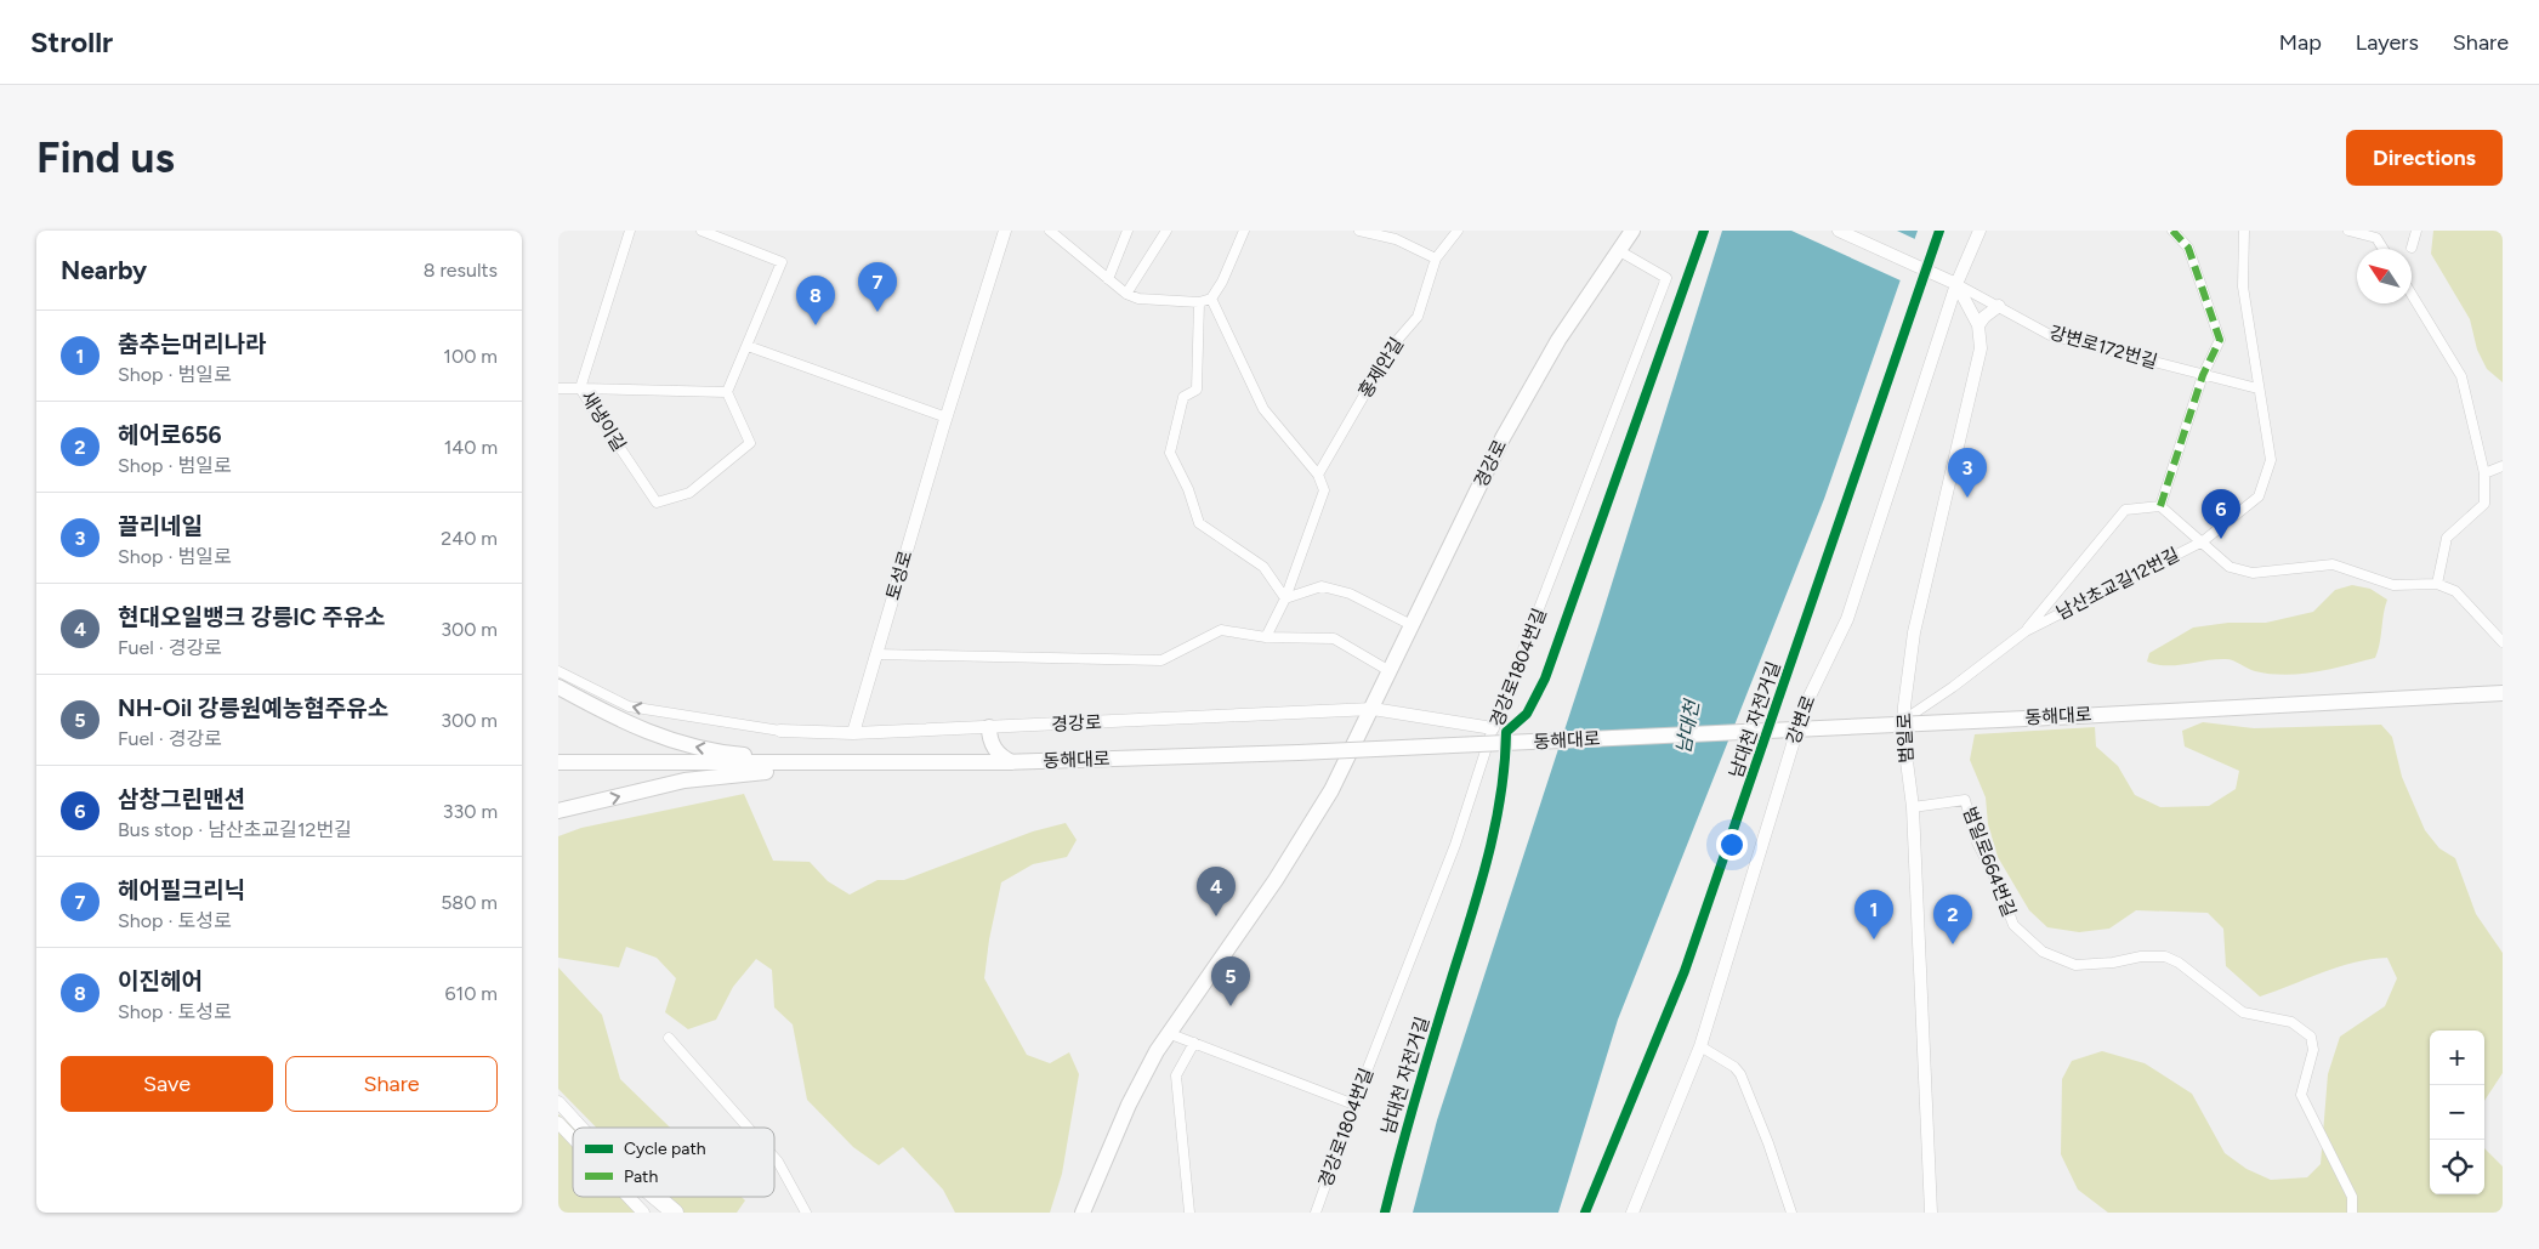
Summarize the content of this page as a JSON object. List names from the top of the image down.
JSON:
{
  "streets": {
    "main road": ["경강로", "동해대로"],
    "street": [
      "강변로172번길",
      "홍제안길",
      "새냉이길",
      "토성로",
      "남산초교길12번길",
      "경강로1804번길",
      "강변로",
      "범일로",
      "범일로664번길"
    ],
    "cycle path": ["남대천 자전거길"]
  },
  "crossings": [
    ["강변로172번길", "남산초교길12번길"],
    ["강변로172번길", "강변로"],
    ["강변로172번길", "범일로"],
    ["경강로", "토성로"],
    ["경강로", "경강로1804번길"],
    ["남산초교길12번길", "범일로"],
    ["강변로", "범일로"],
    ["범일로", "범일로664번길"]
  ],
  "water": ["남대천"],
  "legend": ["Cycle path", "Path"],
  "north": "top left",
  "page": {
    "header": "Strollr",
    "nav": ["Map", "Layers", "Share"],
    "buttons": [
      "Directions",
      ["Save", "Share"]
    ],
    "title": "Find us",
    "heading": ["Nearby", "8 results"],
    "pins": [
      "7",
      "8",
      "3",
      "6",
      "4",
      "1",
      "2",
      "5"
    ],
    "list": [
      {
        "mark": "1",
        "name": "춤추는머리나라",
        "note": "Shop · 범일로",
        "value": "100 m"
      },
      {
        "mark": "2",
        "name": "헤어로656",
        "note": "Shop · 범일로",
        "value": "140 m"
      },
      {
        "mark": "3",
        "name": "끌리네일",
        "note": "Shop · 범일로",
        "value": "240 m"
      },
      {
        "mark": "4",
        "name": "현대오일뱅크 강릉IC 주유소",
        "note": "Fuel · 경강로",
        "value": "300 m"
      },
      {
        "mark": "5",
        "name": "NH-Oil 강릉원예농협주유소",
        "note": "Fuel · 경강로",
        "value": "300 m"
      },
      {
        "mark": "6",
        "name": "삼창그린맨션",
        "note": "Bus stop · 남산초교길12번길",
        "value": "330 m"
      },
      {
        "mark": "7",
        "name": "헤어필크리닉",
        "note": "Shop · 토성로",
        "value": "580 m"
      },
      {
        "mark": "8",
        "name": "이진헤어",
        "note": "Shop · 토성로",
        "value": "610 m"
      }
    ],
    "map_buttons": ["+", "−"]
  }
}
